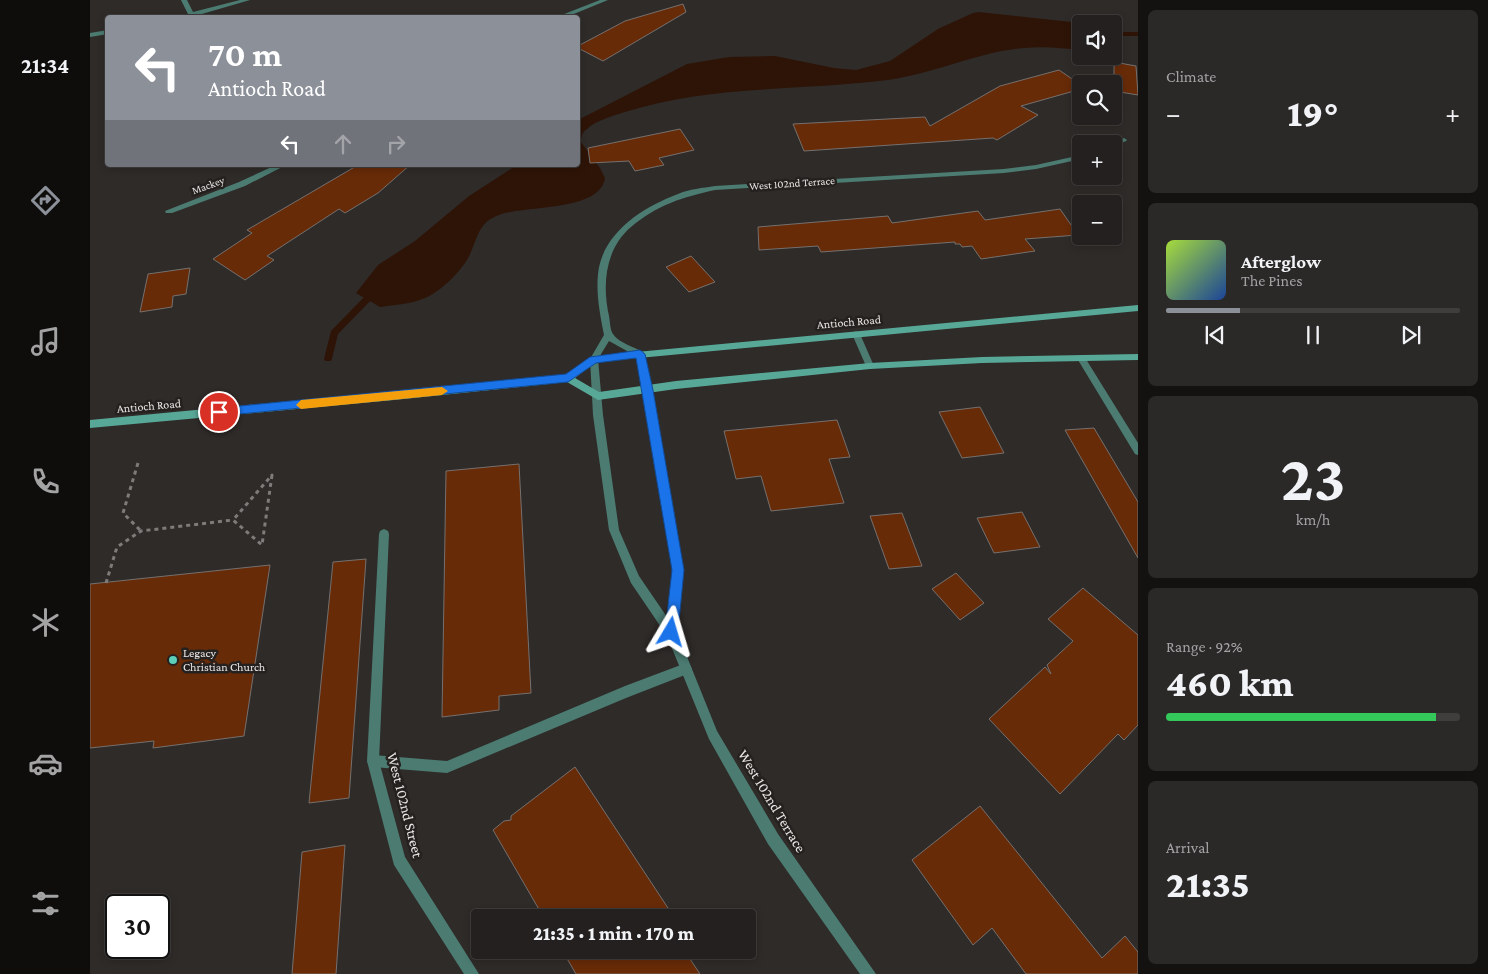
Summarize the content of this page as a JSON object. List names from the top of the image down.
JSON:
{
  "streets": {
    "main road": ["Antioch Road"],
    "street": ["West 102nd Terrace", "Mackey", "West 102nd Street"]
  },
  "crossings": [
    ["West 102nd Terrace", "Antioch Road"]
  ],
  "places": ["Legacy Christian Church"],
  "page": {
    "tabs": "21:34",
    "tile": [
      "Climate",
      ["23", "km/h"],
      ["Range · 92%", "460 km"],
      ["Arrival", "21:35"]
    ],
    "map_buttons": ["+", "−"],
    "turn": ["70 m", "Antioch Road"],
    "heat": ["−", "19°", "+"],
    "song": ["Afterglow", "The Pines"],
    "limit": "30",
    "trip": "21:35 · 1 min · 170 m"
  }
}
